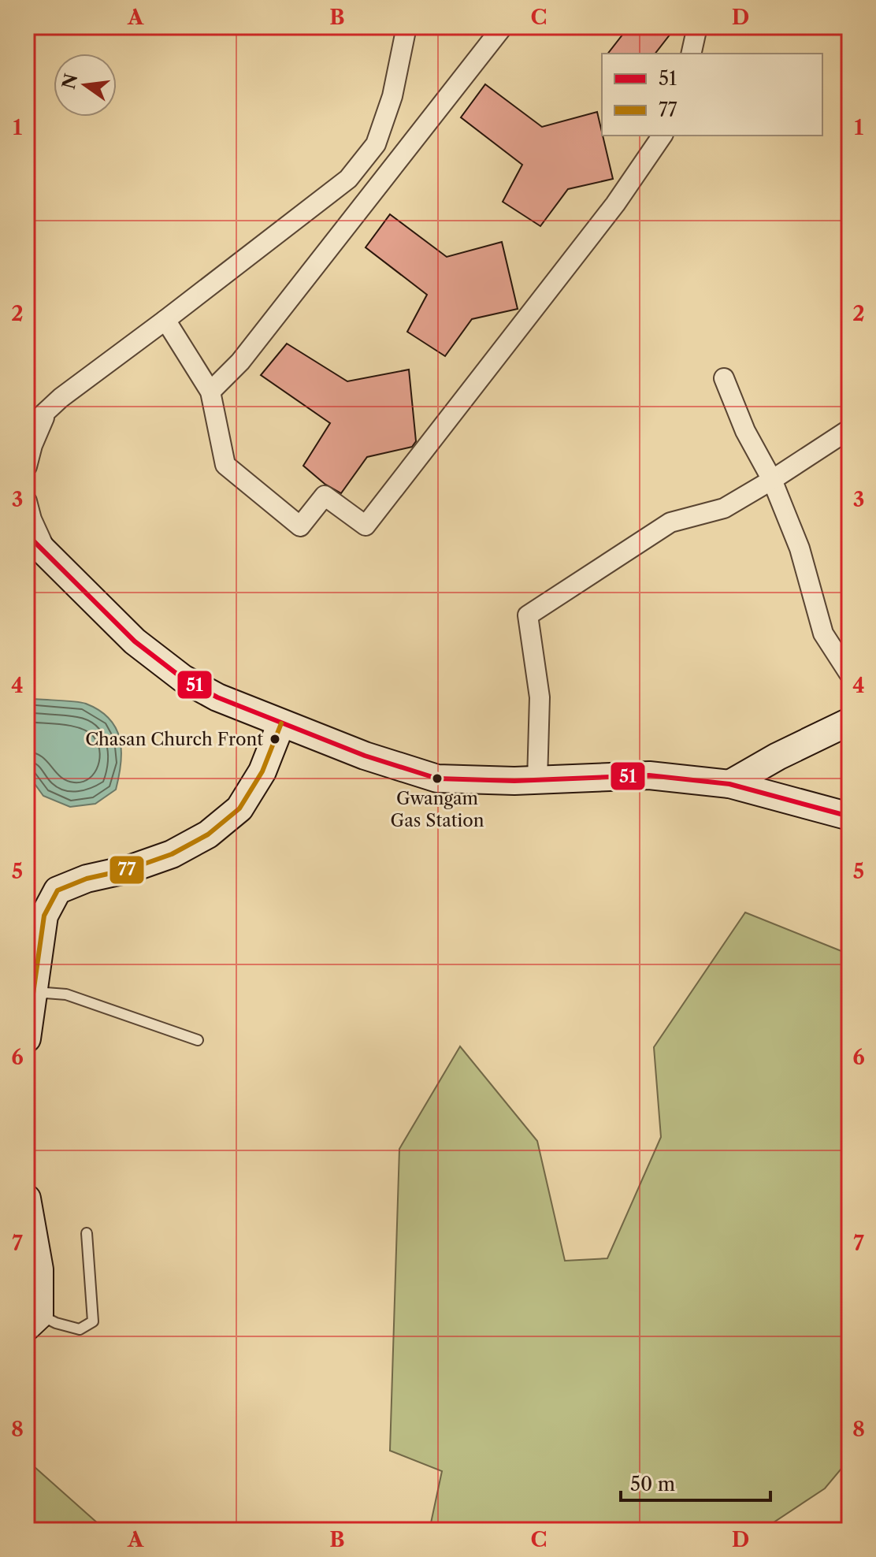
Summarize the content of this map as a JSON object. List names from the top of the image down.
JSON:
{
  "places": ["Chasan Church Front", "Gwangam Gas Station"],
  "lines": ["transit line 51", "transit line 77"],
  "legend": ["51", "77"],
  "scale_bar": "50 m",
  "north": "left",
  "grid": {
    "columns": [
      "A",
      "B",
      "C",
      "D"
    ],
    "rows": [
      "1",
      "2",
      "3",
      "4",
      "5",
      "6",
      "7",
      "8"
    ]
  }
}
